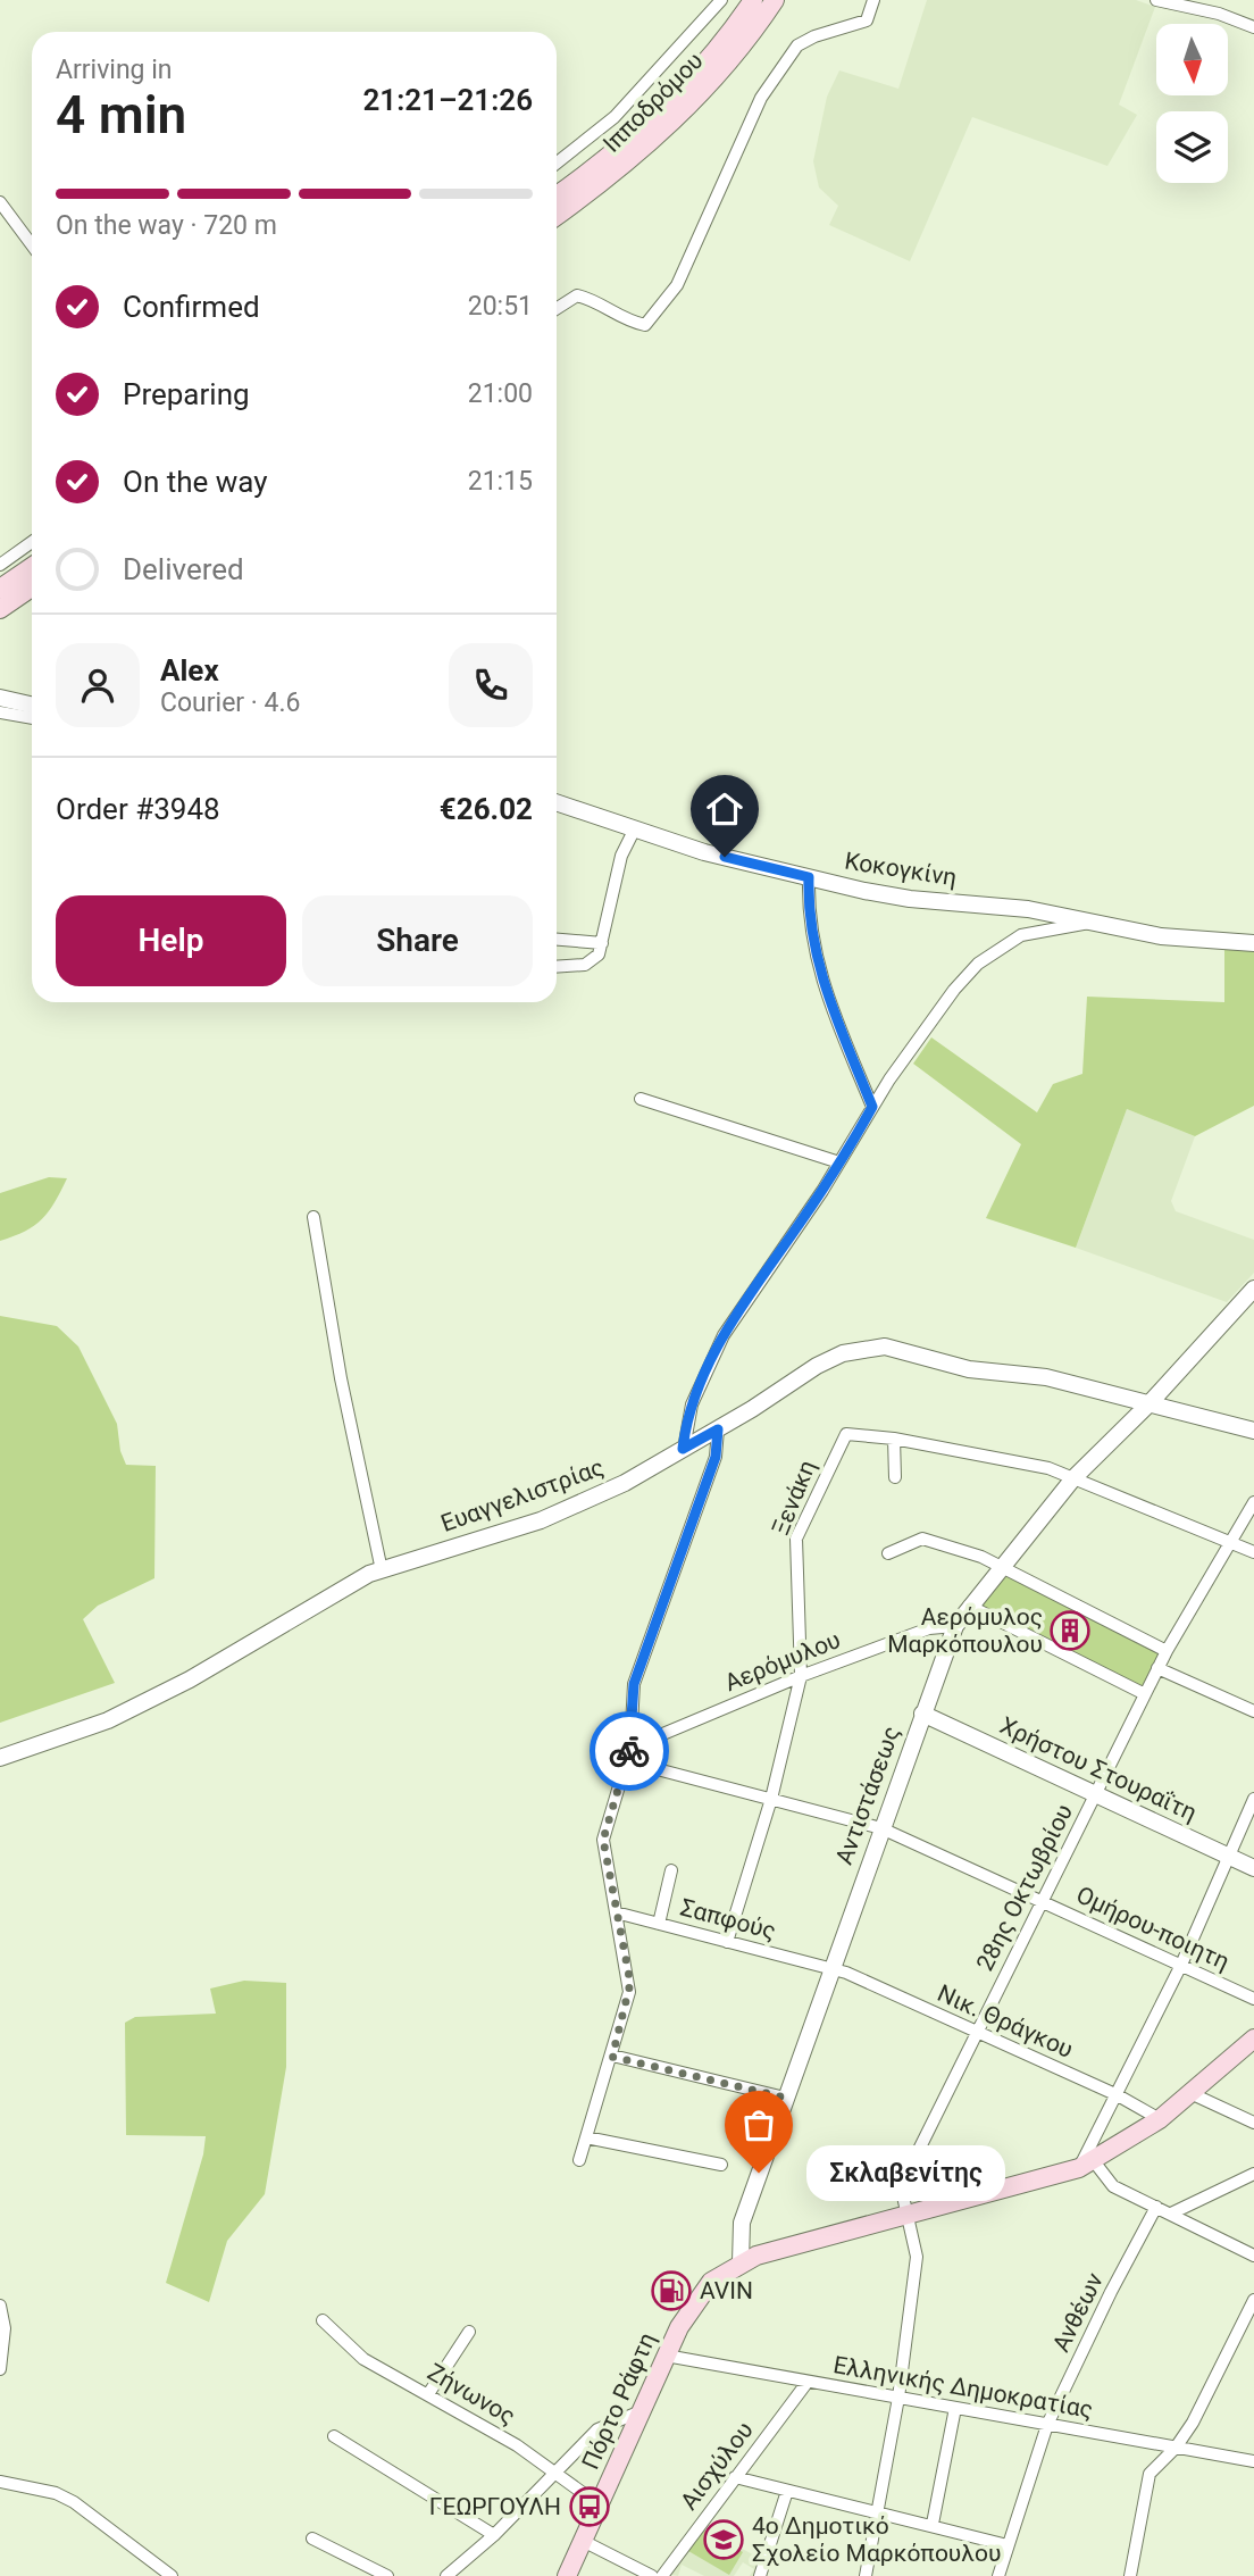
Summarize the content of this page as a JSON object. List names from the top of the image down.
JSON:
{
  "streets": {
    "main road": ["Ιπποδρόμου", "Πόρτο Ράφτη"],
    "street": [
      "Κοκογκίνη",
      "Ευαγγελιστρίας",
      "Ξενάκη",
      "Αερόμυλου",
      "Χρήστου Στουραΐτη",
      "Αντιστάσεως",
      "28ης Οκτωβρίου",
      "Σαπφούς",
      "Ομήρου-ποιητη",
      "Νικ. Θράγκου",
      "Ανθέων",
      "Ελληνικής Δημοκρατίας",
      "Ζήνωνος",
      "Αισχύλου"
    ]
  },
  "crossings": [
    ["Ευαγγελιστρίας", "Αντιστάσεως"],
    ["Ξενάκη", "Αερόμυλου"],
    ["Ξενάκη", "Σαπφούς"],
    ["Ξενάκη", "Ομήρου-ποιητη"],
    ["Αερόμυλου", "Αντιστάσεως"],
    ["Αερόμυλου", "Ομήρου-ποιητη"],
    ["Χρήστου Στουραΐτη", "Αντιστάσεως"],
    ["Χρήστου Στουραΐτη", "28ης Οκτωβρίου"],
    ["Αντιστάσεως", "Σαπφούς"],
    ["Αντιστάσεως", "Ομήρου-ποιητη"],
    ["Αντιστάσεως", "Νικ. Θράγκου"],
    ["Αντιστάσεως", "Πόρτο Ράφτη"],
    ["28ης Οκτωβρίου", "Ομήρου-ποιητη"],
    ["28ης Οκτωβρίου", "Νικ. Θράγκου"],
    ["28ης Οκτωβρίου", "Ελληνικής Δημοκρατίας"],
    ["28ης Οκτωβρίου", "Πόρτο Ράφτη"],
    ["Σαπφούς", "Νικ. Θράγκου"],
    ["Νικ. Θράγκου", "Πόρτο Ράφτη"],
    ["Ανθέων", "Ελληνικής Δημοκρατίας"],
    ["Ελληνικής Δημοκρατίας", "Πόρτο Ράφτη"],
    ["Ελληνικής Δημοκρατίας", "Αισχύλου"],
    ["Ζήνωνος", "Πόρτο Ράφτη"]
  ],
  "places": {
    "building": ["Αερόμυλος Μαρκόπουλου"],
    "other": ["Σκλαβενίτης"],
    "fuel station": ["AVIN"],
    "bus stop": ["ΓΕΩΡΓΟΥΛΗ"],
    "school or university": ["4ο Δημοτικό Σχολείο Μαρκόπουλου"]
  },
  "north": "bottom",
  "page": {
    "heading": ["4 min", "Arriving in", "21:21–21:26"],
    "panel": [
      "Alex",
      "Courier · 4.6",
      "Order #3948",
      "€26.02"
    ],
    "bar": "On the way · 720 m",
    "list": [
      ["Confirmed", "20:51"],
      ["Preparing", "21:00"],
      ["On the way", "21:15"],
      "Delivered"
    ],
    "buttons": ["Help", "Share"],
    "bubble": "Σκλαβενίτης"
  }
}
